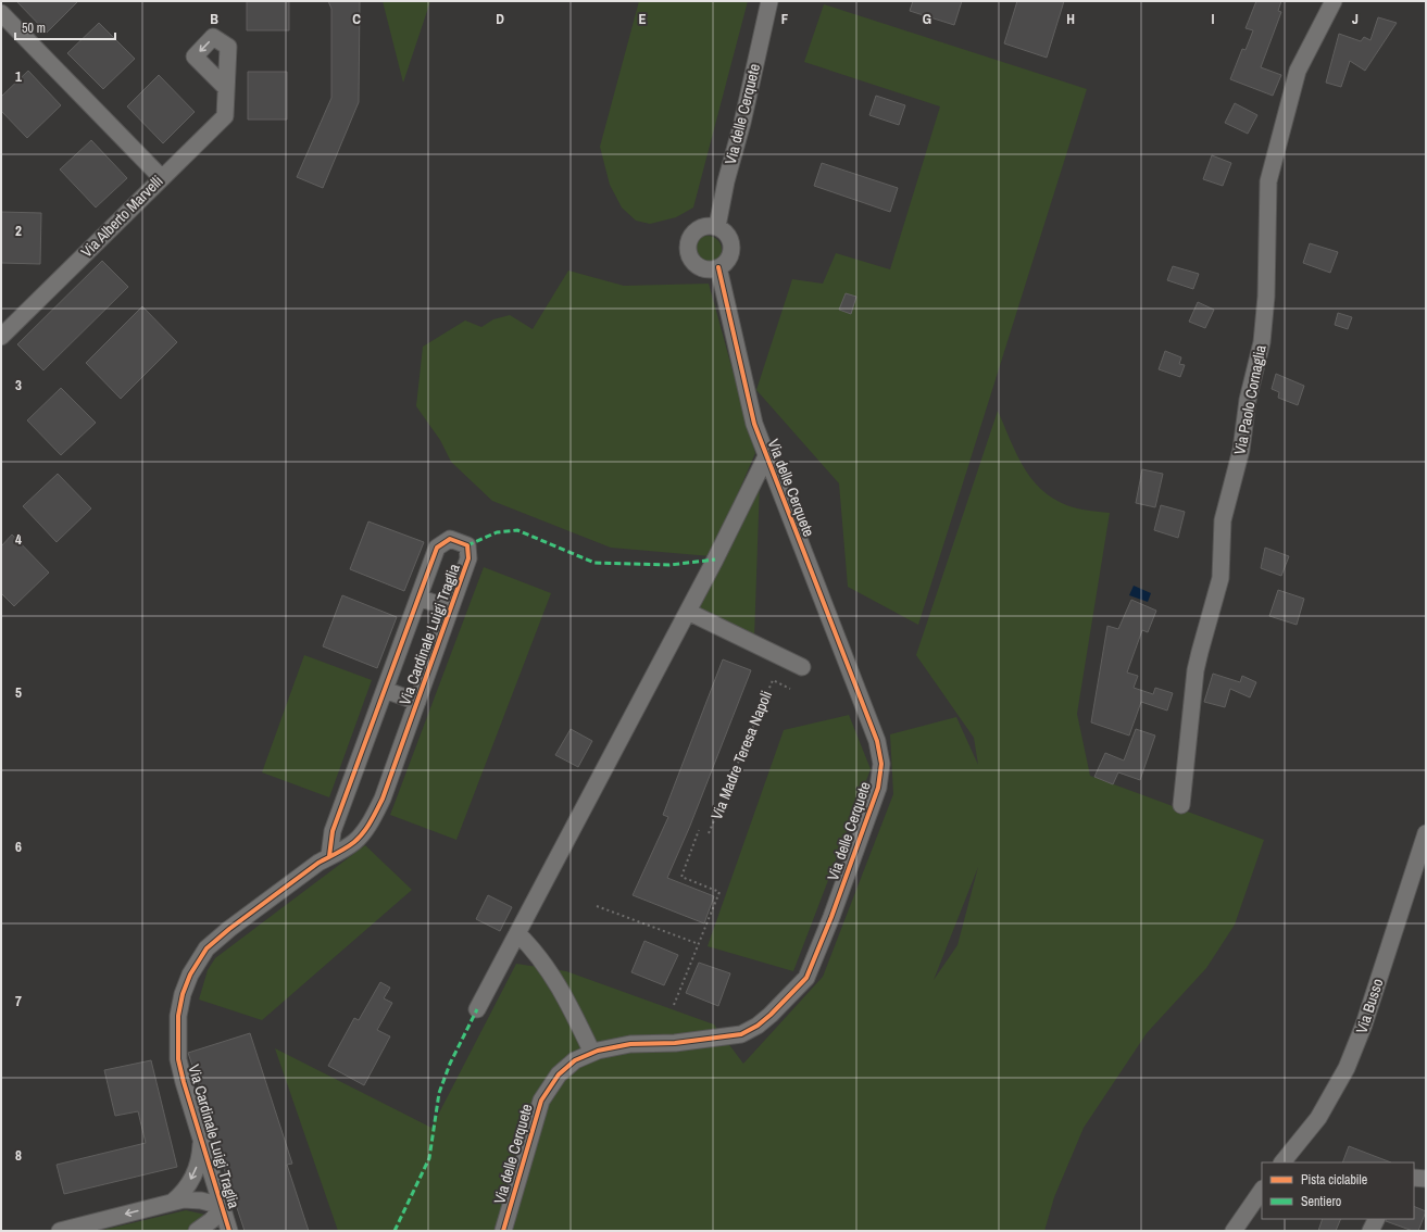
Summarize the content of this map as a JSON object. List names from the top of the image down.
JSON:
{
  "streets": {
    "street": [
      "Via delle Cerquete",
      "Via Alberto Marvelli",
      "Via Paolo Cornaglia",
      "Via Cardinale Luigi Traglia",
      "Via Busso"
    ],
    "path": ["Via Madre Teresa Napoli"]
  },
  "legend": ["Pista ciclabile", "Sentiero"],
  "scale_bar": "50 m",
  "grid": {
    "columns": [
      "B",
      "C",
      "D",
      "E",
      "F",
      "G",
      "H",
      "I",
      "J"
    ],
    "rows": [
      "1",
      "2",
      "3",
      "4",
      "5",
      "6",
      "7",
      "8"
    ]
  }
}
